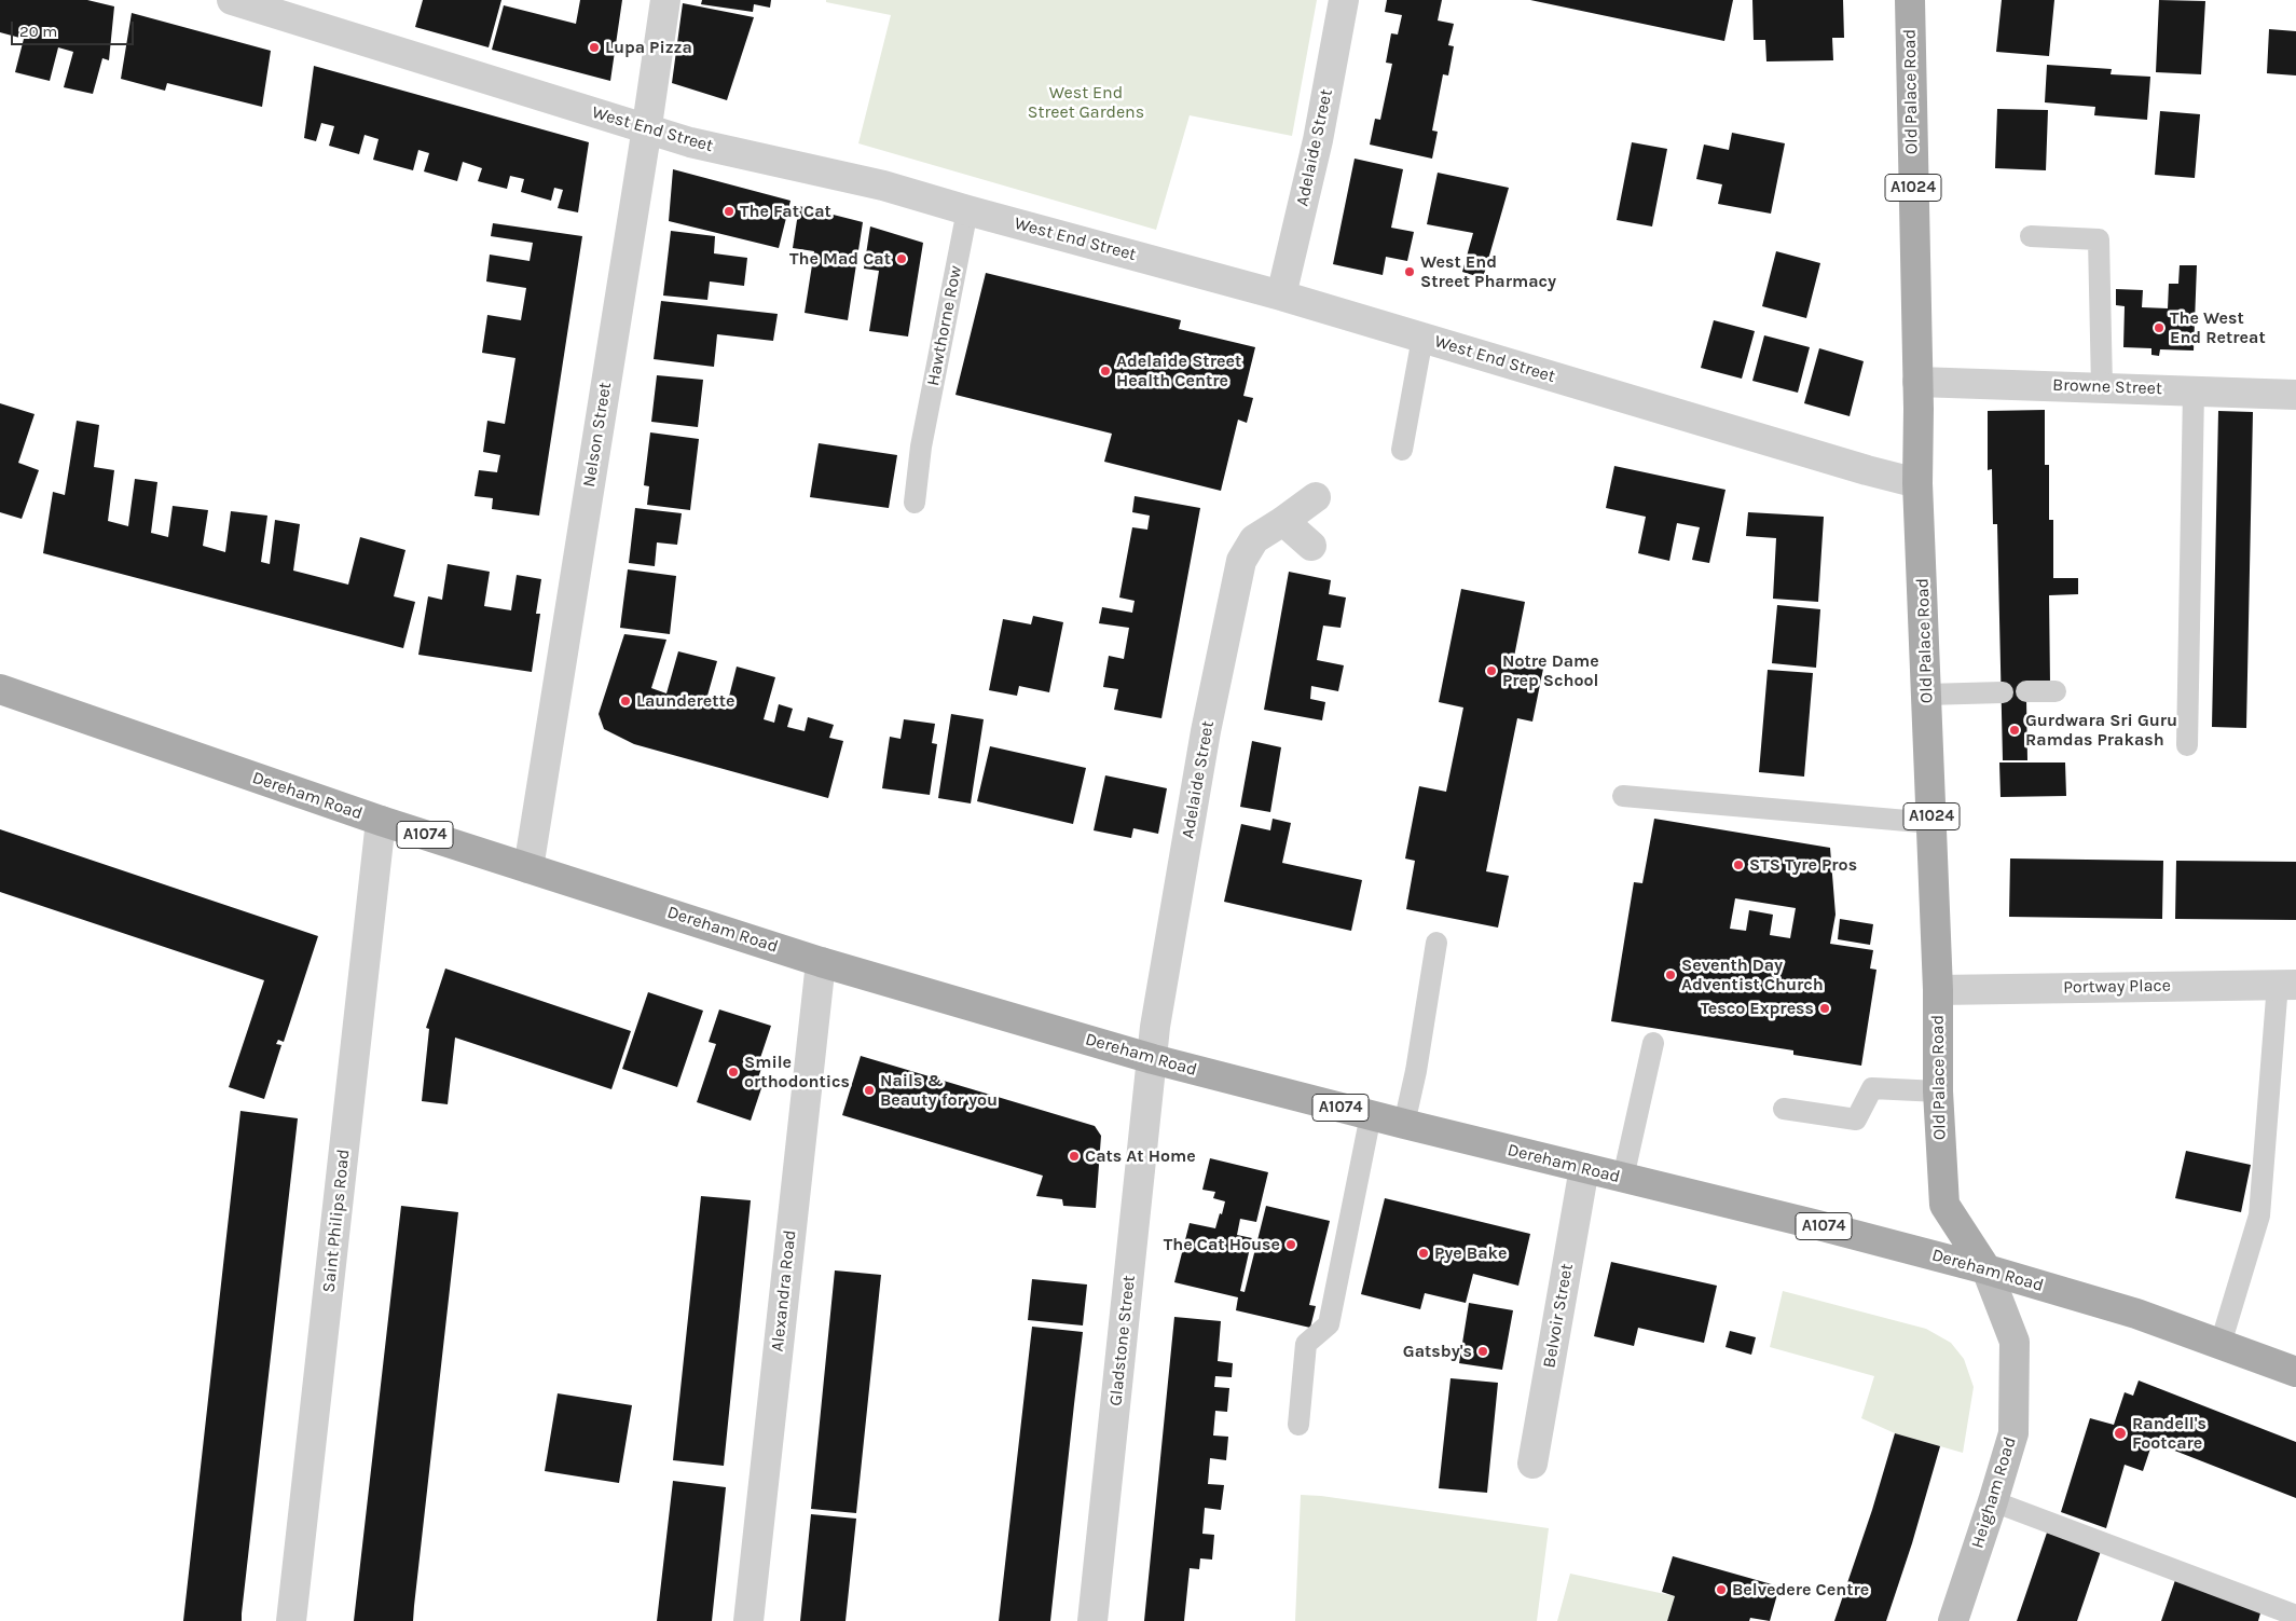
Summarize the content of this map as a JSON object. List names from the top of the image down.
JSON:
{
  "streets": {
    "main road": [
      "Old Palace Road",
      "A1024",
      "Dereham Road",
      "A1074"
    ],
    "street": [
      "West End Street",
      "Adelaide Street",
      "Browne Street",
      "Nelson Street",
      "Portway Place",
      "Saint Philips Road",
      "Alexandra Road",
      "Belvoir Street",
      "Gladstone Street",
      "Heigham Road"
    ],
    "lane": ["Hawthorne Row"]
  },
  "crossings": [
    ["Old Palace Road", "West End Street"],
    ["Old Palace Road", "Browne Street"],
    ["Old Palace Road", "Dereham Road"],
    ["Old Palace Road", "Portway Place"],
    ["Old Palace Road", "Heigham Road"],
    ["West End Street", "Adelaide Street"],
    ["West End Street", "Hawthorne Row"],
    ["West End Street", "Nelson Street"],
    ["Adelaide Street", "Dereham Road"],
    ["Adelaide Street", "Gladstone Street"],
    ["Nelson Street", "Dereham Road"],
    ["Dereham Road", "Saint Philips Road"],
    ["Dereham Road", "Alexandra Road"],
    ["Dereham Road", "Belvoir Street"],
    ["Dereham Road", "Gladstone Street"],
    ["Dereham Road", "Heigham Road"]
  ],
  "parks": ["West End Street Gardens"],
  "places": [
    "Lupa Pizza",
    "The Fat Cat",
    "The Mad Cat",
    "West End Street Pharmacy",
    "The West End Retreat",
    "Adelaide Street Health Centre",
    "Notre Dame Prep School",
    "Launderette",
    "Gurdwara Sri Guru Ramdas Prakash",
    "STS Tyre Pros",
    "Seventh Day Adventist Church",
    "Tesco Express",
    "Smile orthodontics",
    "Nails & Beauty for you",
    "Cats At Home",
    "The Cat House",
    "Pye Bake",
    "Gatsby's",
    "Randell's Footcare",
    "Belvedere Centre"
  ],
  "scale_bar": "20 m"
}
